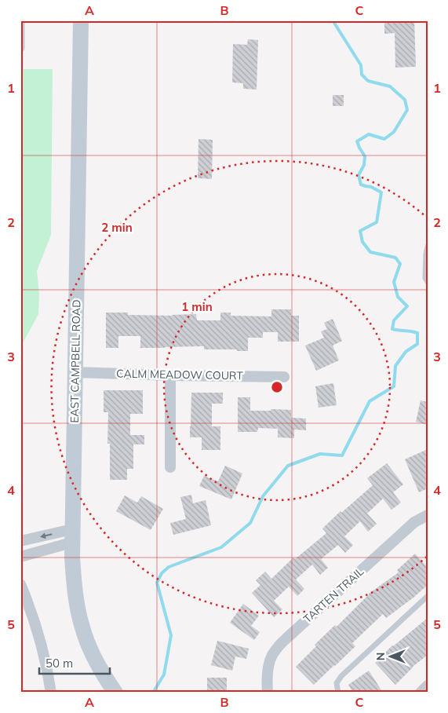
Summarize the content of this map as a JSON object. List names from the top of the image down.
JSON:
{
  "streets": {
    "main road": ["EAST CAMPBELL ROAD"],
    "street": ["CALM MEADOW COURT", "TARTEN TRAIL"]
  },
  "crossings": [
    ["EAST CAMPBELL ROAD", "CALM MEADOW COURT"]
  ],
  "scale_bar": "50 m",
  "north": "left",
  "grid": {
    "columns": ["A", "B", "C"],
    "rows": [
      "1",
      "2",
      "3",
      "4",
      "5"
    ]
  },
  "rings": ["2 min", "1 min"]
}
